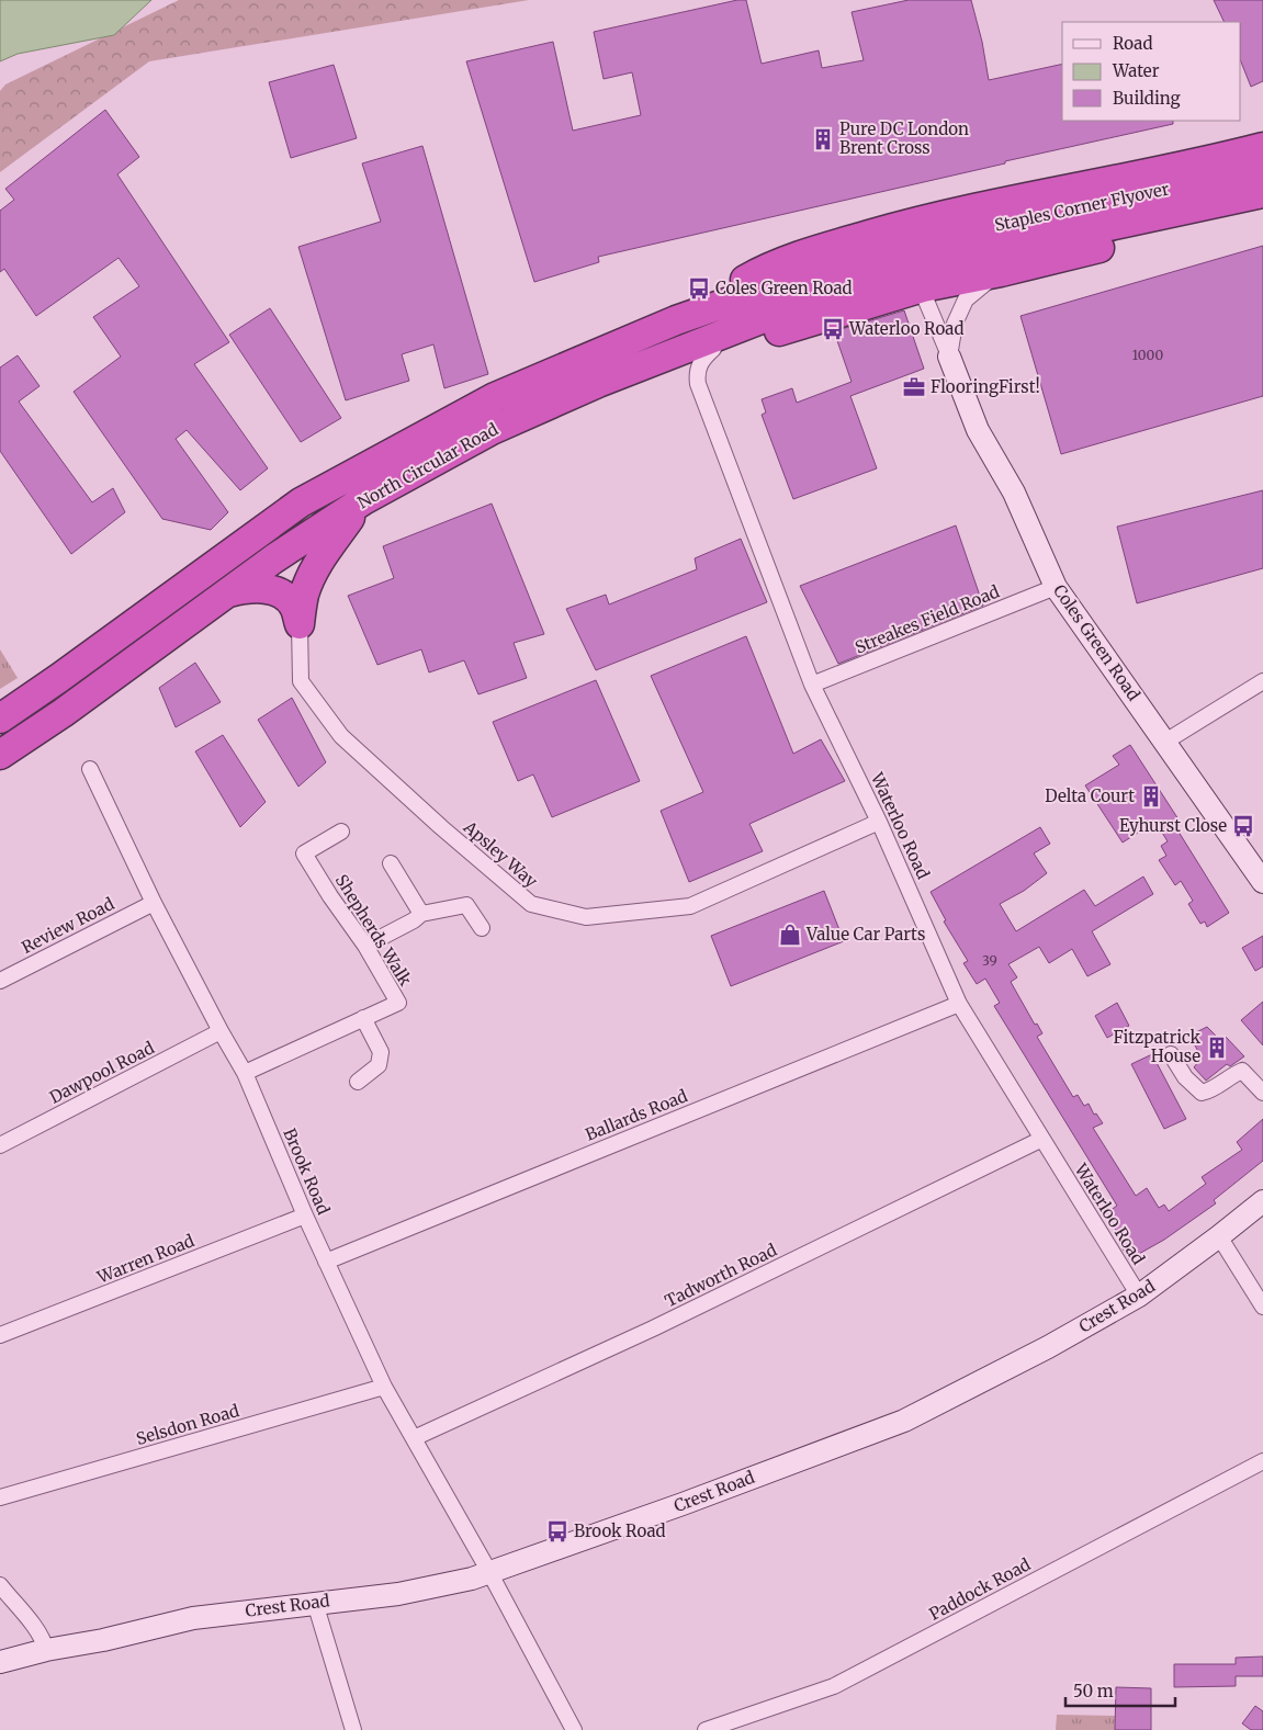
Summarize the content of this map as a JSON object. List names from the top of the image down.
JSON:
{
  "streets": {
    "highway": ["Staples Corner Flyover", "North Circular Road"],
    "street": [
      "Streakes Field Road",
      "Coles Green Road",
      "Waterloo Road",
      "Apsley Way",
      "Review Road",
      "Shepherds Walk",
      "Dawpool Road",
      "Ballards Road",
      "Brook Road",
      "Warren Road",
      "Tadworth Road",
      "Crest Road",
      "Selsdon Road",
      "Paddock Road"
    ]
  },
  "crossings": [
    ["Staples Corner Flyover", "North Circular Road"],
    ["Staples Corner Flyover", "Coles Green Road"],
    ["North Circular Road", "Coles Green Road"],
    ["Streakes Field Road", "Coles Green Road"],
    ["Streakes Field Road", "Waterloo Road"],
    ["Waterloo Road", "Apsley Way"],
    ["Waterloo Road", "Ballards Road"],
    ["Waterloo Road", "Tadworth Road"],
    ["Waterloo Road", "Crest Road"],
    ["Review Road", "Brook Road"],
    ["Shepherds Walk", "Brook Road"],
    ["Dawpool Road", "Brook Road"],
    ["Ballards Road", "Brook Road"],
    ["Brook Road", "Warren Road"],
    ["Brook Road", "Tadworth Road"],
    ["Brook Road", "Crest Road"],
    ["Brook Road", "Selsdon Road"]
  ],
  "places": {
    "building": ["Pure DC London Brent Cross", "Delta Court", "Fitzpatrick House"],
    "bus stop": [
      "Coles Green Road",
      "Waterloo Road",
      "Eyhurst Close",
      "Brook Road"
    ],
    "office": ["FlooringFirst!"],
    "shop": ["Value Car Parts"]
  },
  "house_numbers": ["1000", "39"],
  "legend": ["Road", "Water", "Building"],
  "scale_bar": "50 m"
}
